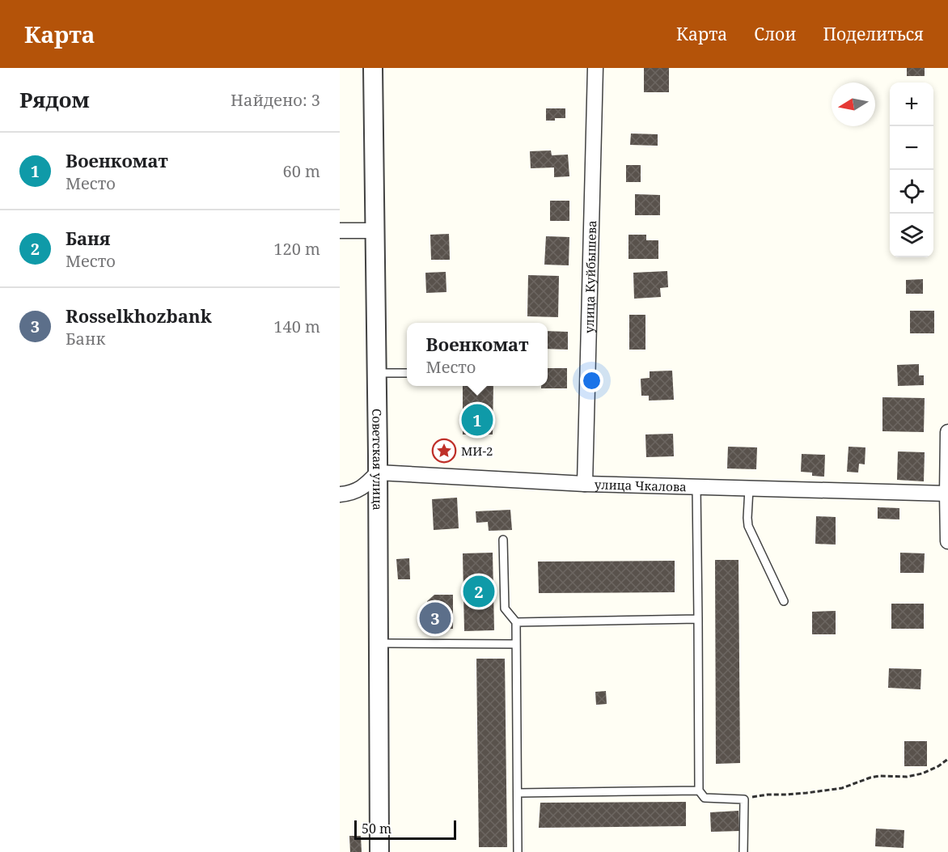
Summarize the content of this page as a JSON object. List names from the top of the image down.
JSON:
{
  "streets": {
    "street": ["улица Куйбышева", "Советская улица", "улица Чкалова"]
  },
  "crossings": [
    ["улица Куйбышева", "улица Чкалова"],
    ["Советская улица", "улица Чкалова"]
  ],
  "places": {
    "place": ["МИ-2"]
  },
  "scale_bar": "50 m",
  "north": "left",
  "page": {
    "header": "Карта",
    "nav": ["Карта", "Слои", "Поделиться"],
    "heading": ["Рядом", "Найдено: 3"],
    "map_buttons": ["+", "−"],
    "list": [
      {
        "mark": "1",
        "name": "Военкомат",
        "note": "Место",
        "value": "60 m"
      },
      {
        "mark": "2",
        "name": "Баня",
        "note": "Место",
        "value": "120 m"
      },
      {
        "mark": "3",
        "name": "Rosselkhozbank",
        "note": "Банк",
        "value": "140 m"
      }
    ],
    "popup": ["Военкомат", "Место"],
    "pins": ["1", "2", "3"],
    "scale": "50 m"
  }
}
